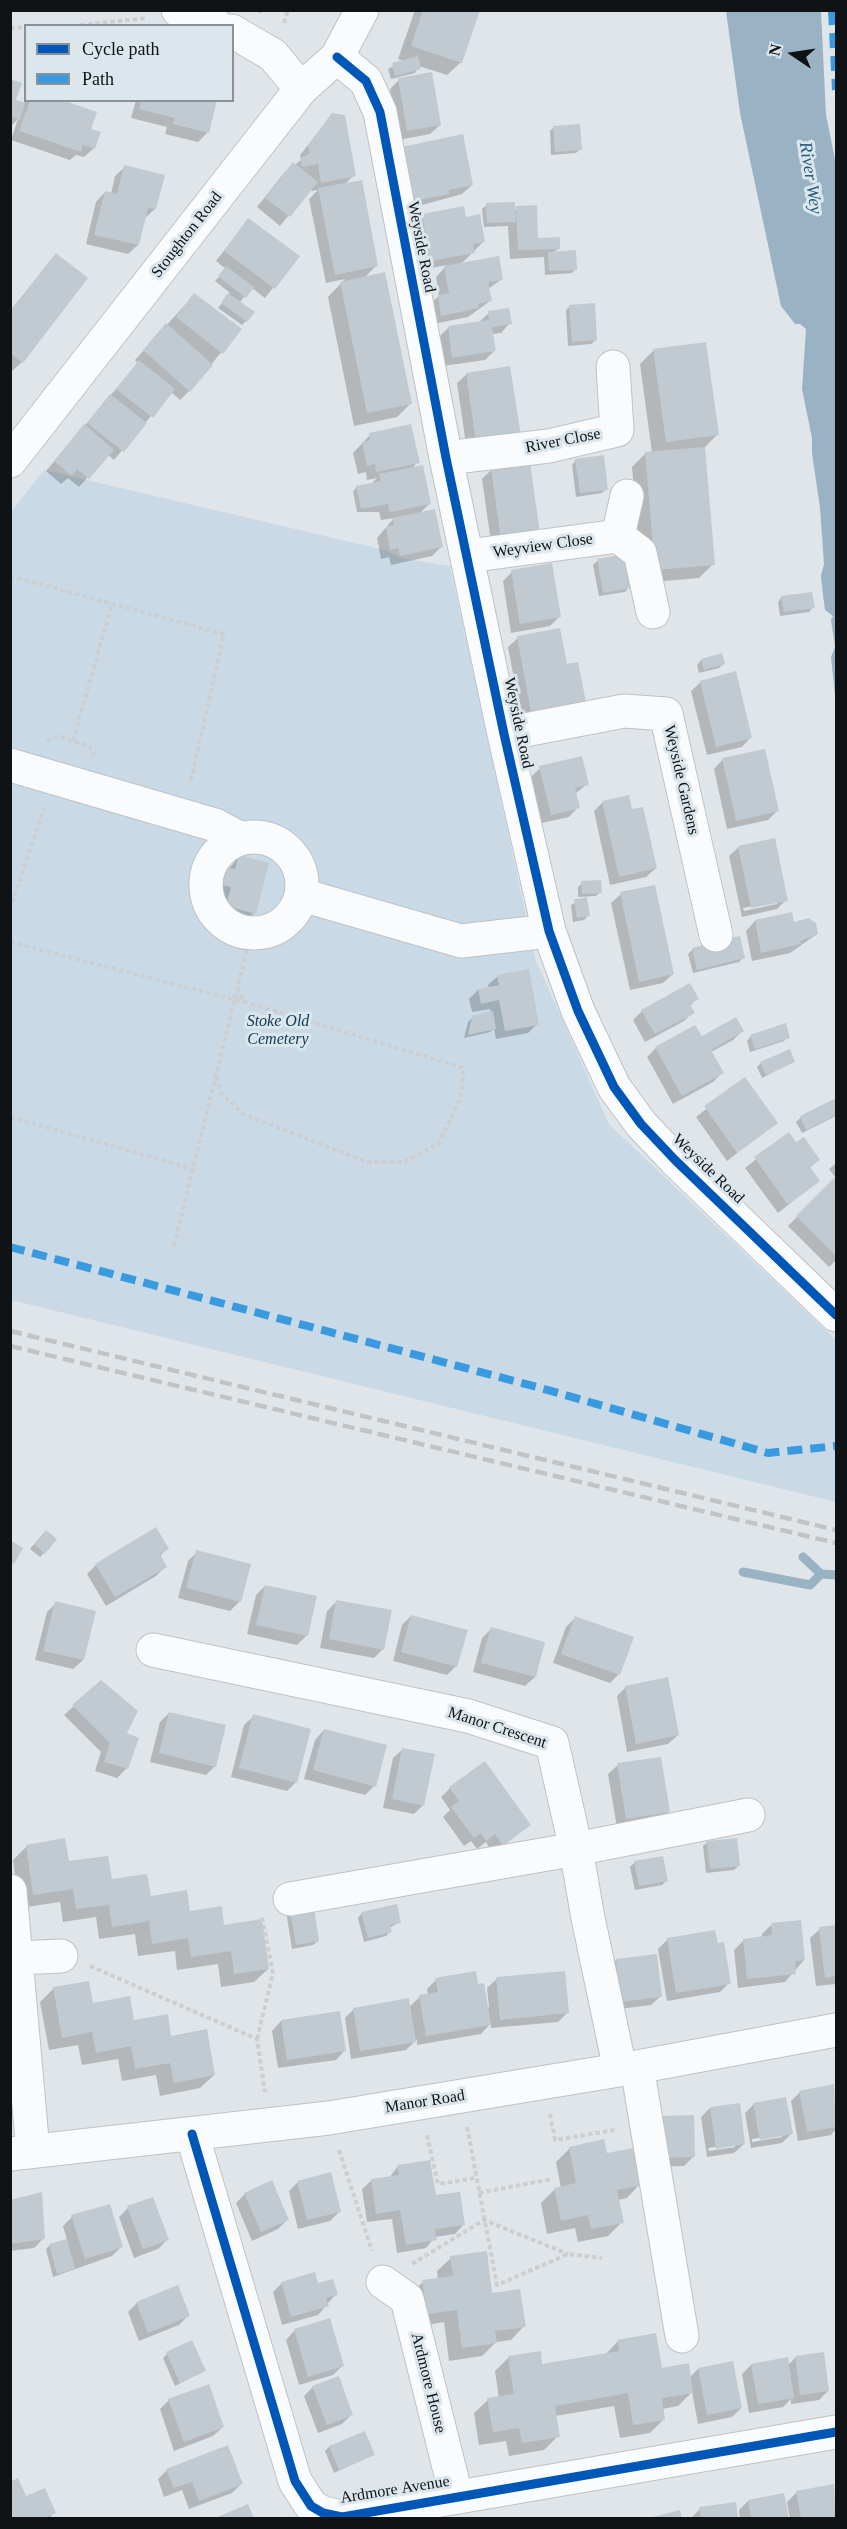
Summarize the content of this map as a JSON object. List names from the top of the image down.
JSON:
{
  "streets": {
    "street": [
      "Stoughton Road",
      "Weyside Road",
      "River Close",
      "Weyview Close",
      "Weyside Gardens",
      "Manor Crescent",
      "Manor Road",
      "Ardmore House",
      "Ardmore Avenue"
    ]
  },
  "crossings": [
    ["Stoughton Road", "Weyside Road"],
    ["Weyside Road", "River Close"],
    ["Weyside Road", "Weyview Close"],
    ["Weyside Road", "Weyside Gardens"],
    ["Manor Crescent", "Manor Road"],
    ["Manor Road", "Ardmore Avenue"],
    ["Ardmore House", "Ardmore Avenue"]
  ],
  "water": ["River Wey"],
  "parks": ["Stoke Old Cemetery"],
  "legend": ["Cycle path", "Path"],
  "north": "left"
}
